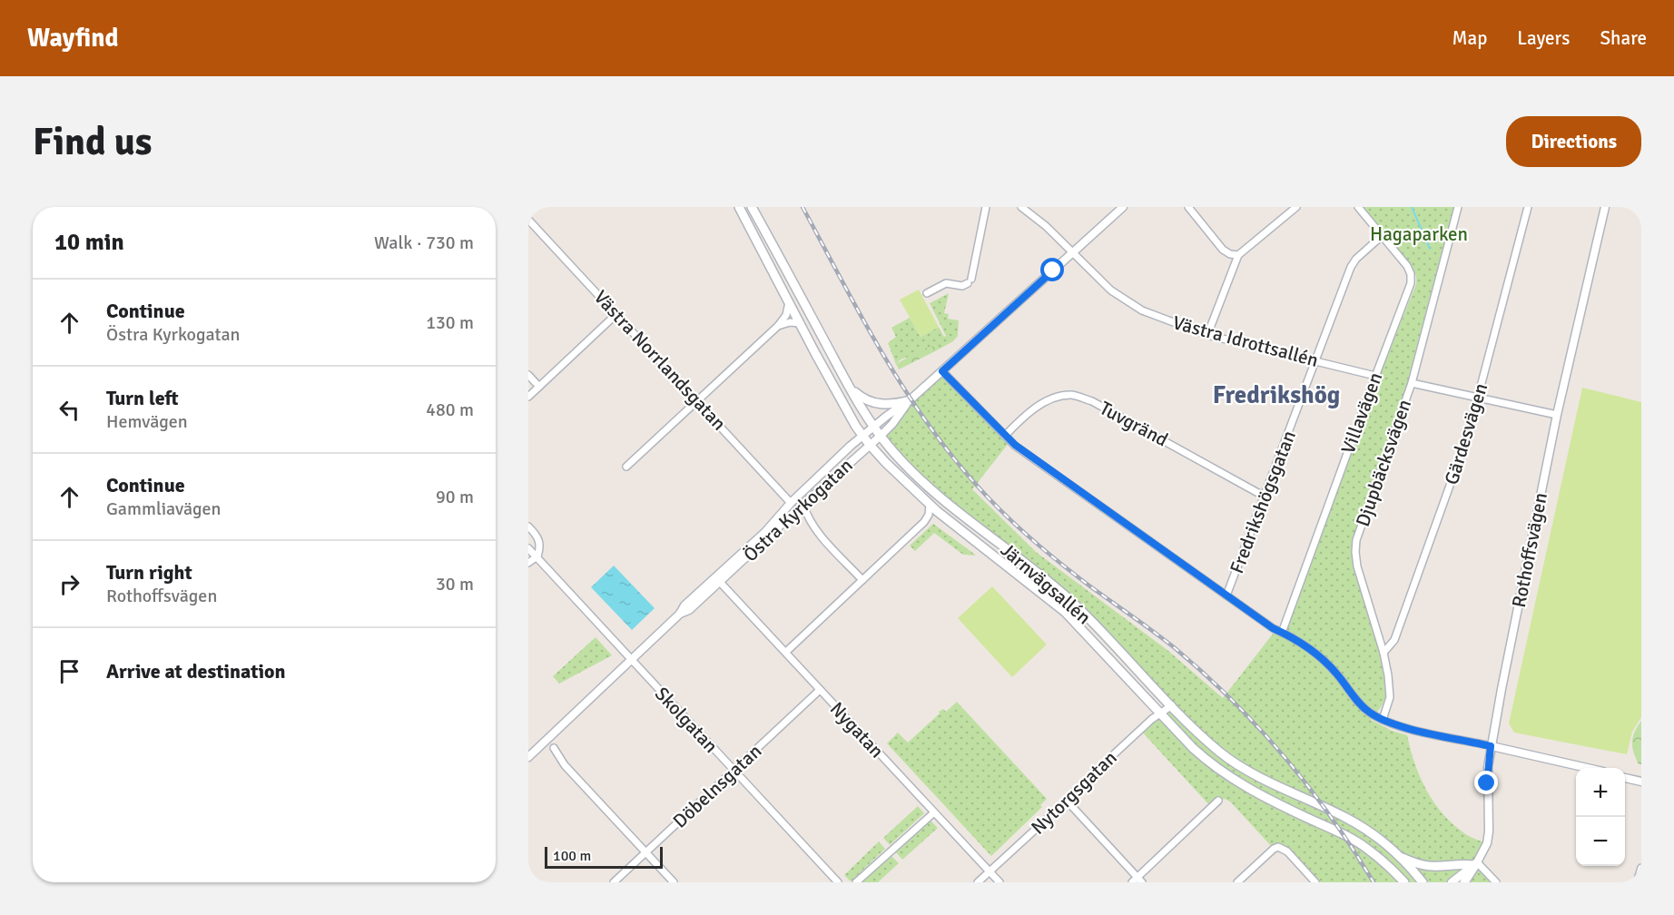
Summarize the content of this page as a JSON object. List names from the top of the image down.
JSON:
{
  "streets": {
    "main road": ["Järnvägsallén"],
    "street": [
      "Västra Idrottsallén",
      "Västra Norrlandsgatan",
      "Villavägen",
      "Tuvgränd",
      "Gärdesvägen",
      "Djupbäcksvägen",
      "Fredrikshögsgatan",
      "Östra Kyrkogatan",
      "Rothoffsvägen",
      "Skolgatan",
      "Nygatan",
      "Döbelnsgatan",
      "Nytorgsgatan"
    ]
  },
  "crossings": [
    ["Västra Idrottsallén", "Villavägen"],
    ["Västra Idrottsallén", "Fredrikshögsgatan"],
    ["Västra Idrottsallén", "Östra Kyrkogatan"],
    ["Västra Norrlandsgatan", "Östra Kyrkogatan"],
    ["Villavägen", "Fredrikshögsgatan"],
    ["Tuvgränd", "Fredrikshögsgatan"],
    ["Gärdesvägen", "Djupbäcksvägen"],
    ["Östra Kyrkogatan", "Järnvägsallén"],
    ["Östra Kyrkogatan", "Skolgatan"],
    ["Östra Kyrkogatan", "Nygatan"],
    ["Järnvägsallén", "Nytorgsgatan"],
    ["Skolgatan", "Döbelnsgatan"],
    ["Nygatan", "Döbelnsgatan"],
    ["Nygatan", "Nytorgsgatan"]
  ],
  "districts": ["Fredrikshög"],
  "parks": ["Hagaparken"],
  "scale_bar": "100 m",
  "page": {
    "header": "Wayfind",
    "nav": ["Map", "Layers", "Share"],
    "buttons": "Directions",
    "title": "Find us",
    "heading": ["10 min", "Walk · 730 m"],
    "list": [
      ["Continue", "Östra Kyrkogatan", "130 m"],
      ["Turn left", "Hemvägen", "480 m"],
      ["Continue", "Gammliavägen", "90 m"],
      ["Turn right", "Rothoffsvägen", "30 m"],
      "Arrive at destination"
    ],
    "map_buttons": ["+", "−"],
    "scale": "100 m"
  }
}
